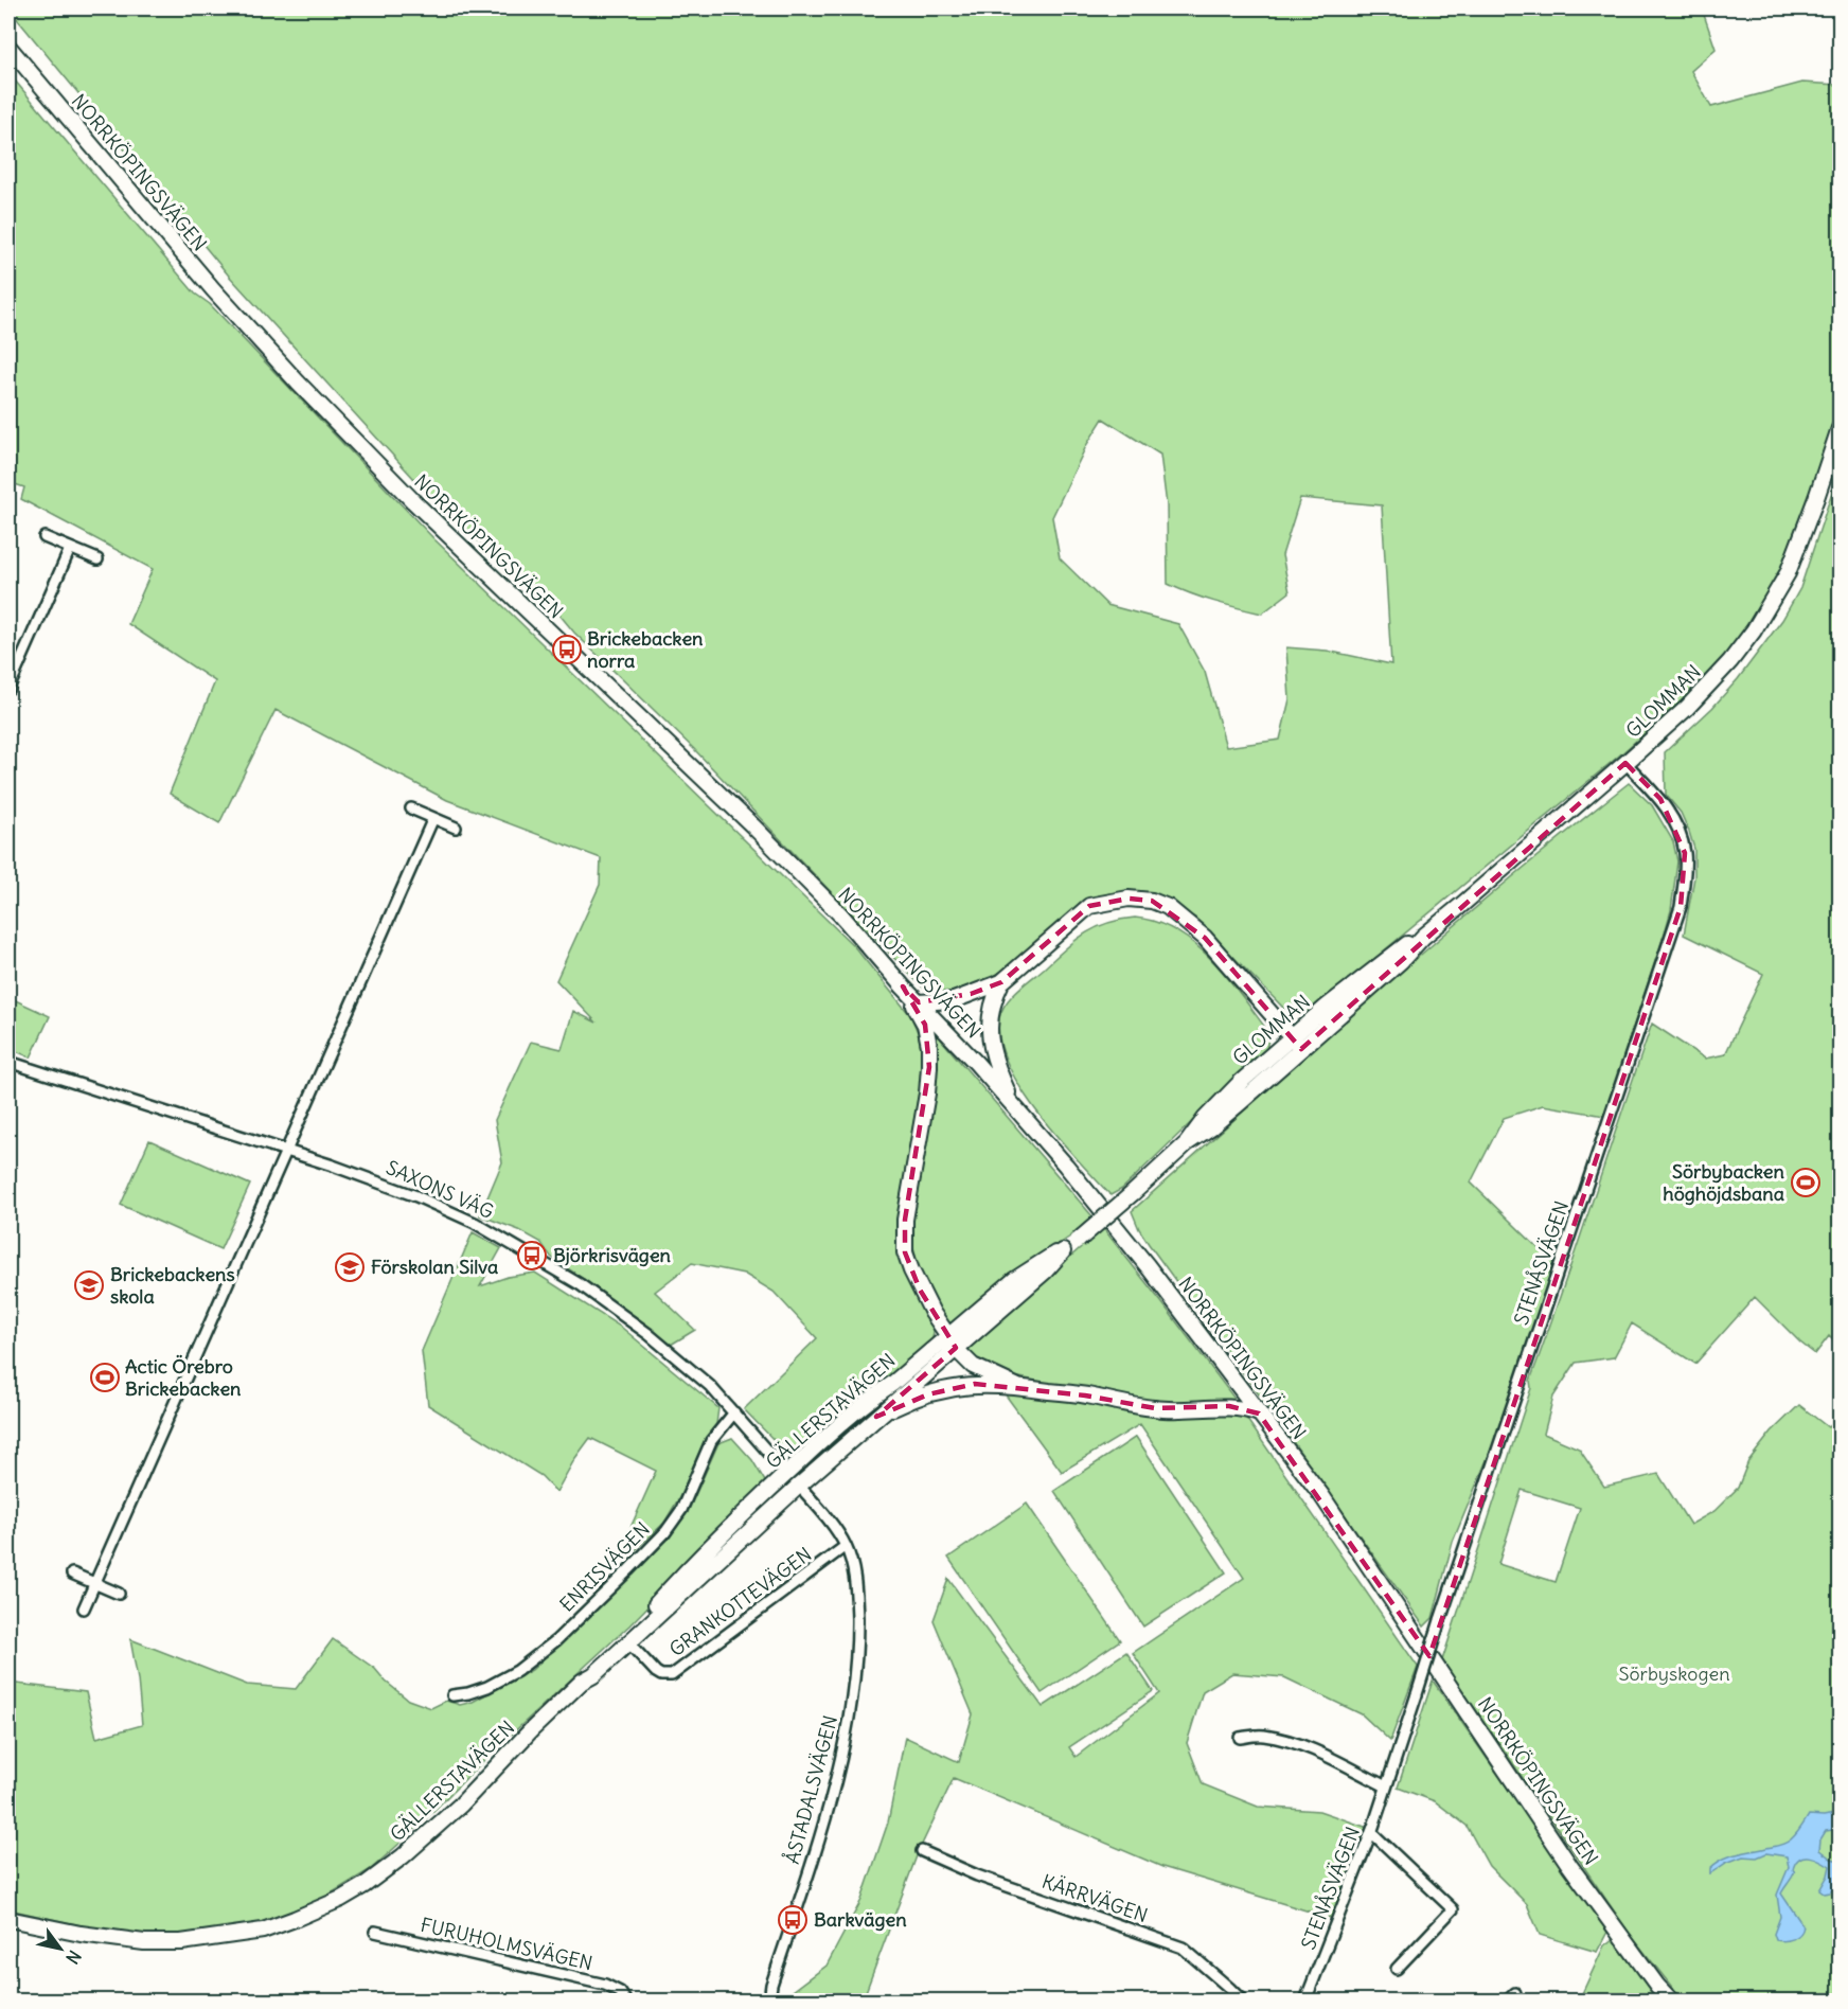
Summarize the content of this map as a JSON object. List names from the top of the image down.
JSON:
{
  "streets": {
    "main road": ["NORRKÖPINGSVÄGEN", "GLOMMAN", "GÄLLERSTAVÄGEN"],
    "street": [
      "SAXONS VÄG",
      "STENÅSVÄGEN",
      "ENRISVÄGEN",
      "GRANKOTTEVÄGEN",
      "ÅSTADALSVÄGEN",
      "KÄRRVÄGEN",
      "FURUHOLMSVÄGEN"
    ]
  },
  "crossings": [
    ["GLOMMAN", "STENÅSVÄGEN"],
    ["GLOMMAN", "GÄLLERSTAVÄGEN"],
    ["SAXONS VÄG", "GÄLLERSTAVÄGEN"],
    ["SAXONS VÄG", "ENRISVÄGEN"],
    ["GÄLLERSTAVÄGEN", "GRANKOTTEVÄGEN"],
    ["GÄLLERSTAVÄGEN", "ÅSTADALSVÄGEN"],
    ["GRANKOTTEVÄGEN", "ÅSTADALSVÄGEN"]
  ],
  "parks": ["Sörbyskogen"],
  "places": {
    "bus stop": ["Brickebacken norra", "Björkrisvägen", "Barkvägen"],
    "sports": ["Sörbybacken höghöjdsbana", "Actic Örebro Brickebacken"],
    "school or university": ["Förskolan Silva", "Brickebackens skola"]
  },
  "north": "bottom right"
}
